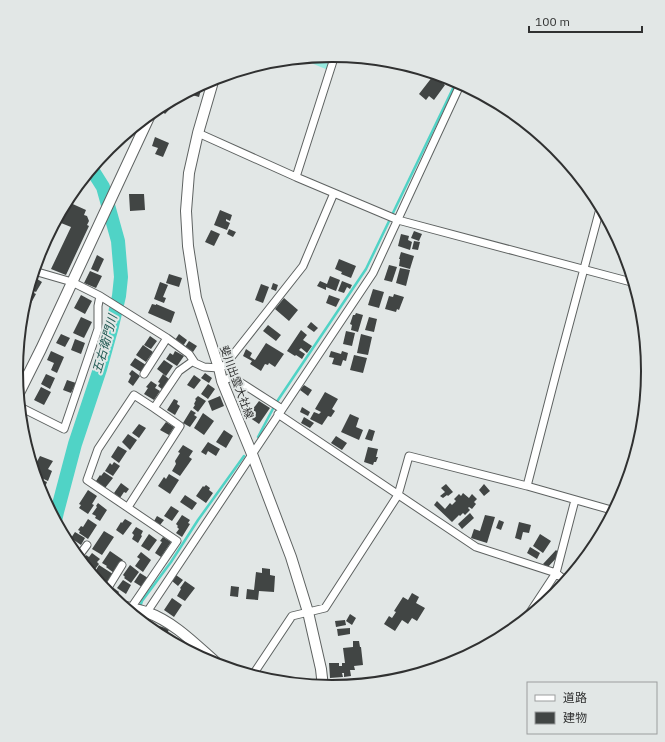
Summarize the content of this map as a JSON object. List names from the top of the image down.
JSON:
{
  "streets": {
    "main road": ["斐川出雲大社線"]
  },
  "water": ["五右衛門川"],
  "legend": ["道路", "建物"],
  "scale_bar": "100 m"
}
